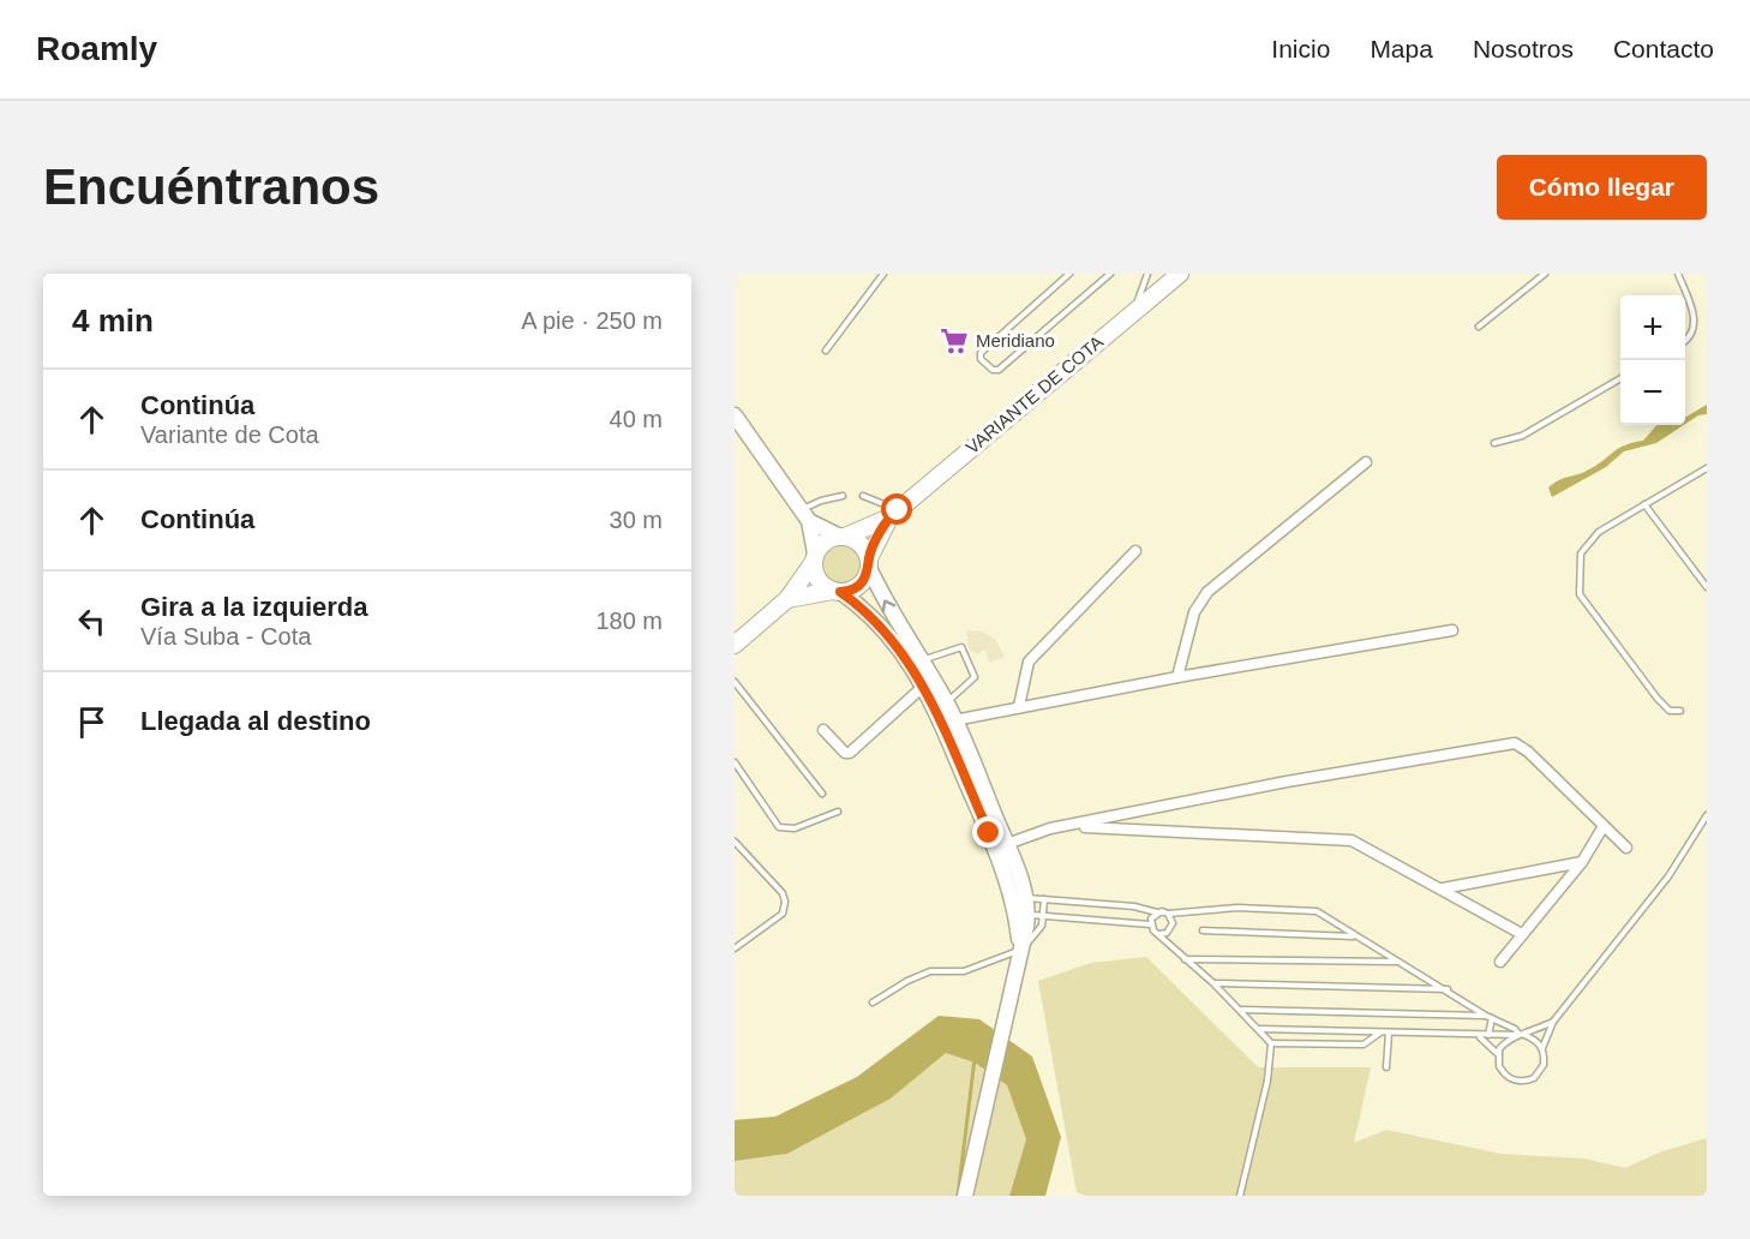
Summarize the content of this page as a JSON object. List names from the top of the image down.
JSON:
{
  "streets": {
    "main road": ["VARIANTE DE COTA"]
  },
  "places": {
    "supermarket": ["Meridiano"]
  },
  "page": {
    "header": "Roamly",
    "nav": [
      "Inicio",
      "Mapa",
      "Nosotros",
      "Contacto"
    ],
    "buttons": "Cómo llegar",
    "title": "Encuéntranos",
    "heading": ["4 min", "A pie · 250 m"],
    "map_buttons": ["+", "−"],
    "list": [
      ["Continúa", "Variante de Cota", "40 m"],
      ["Continúa", "30 m"],
      ["Gira a la izquierda", "Vía Suba - Cota", "180 m"],
      "Llegada al destino"
    ]
  }
}
